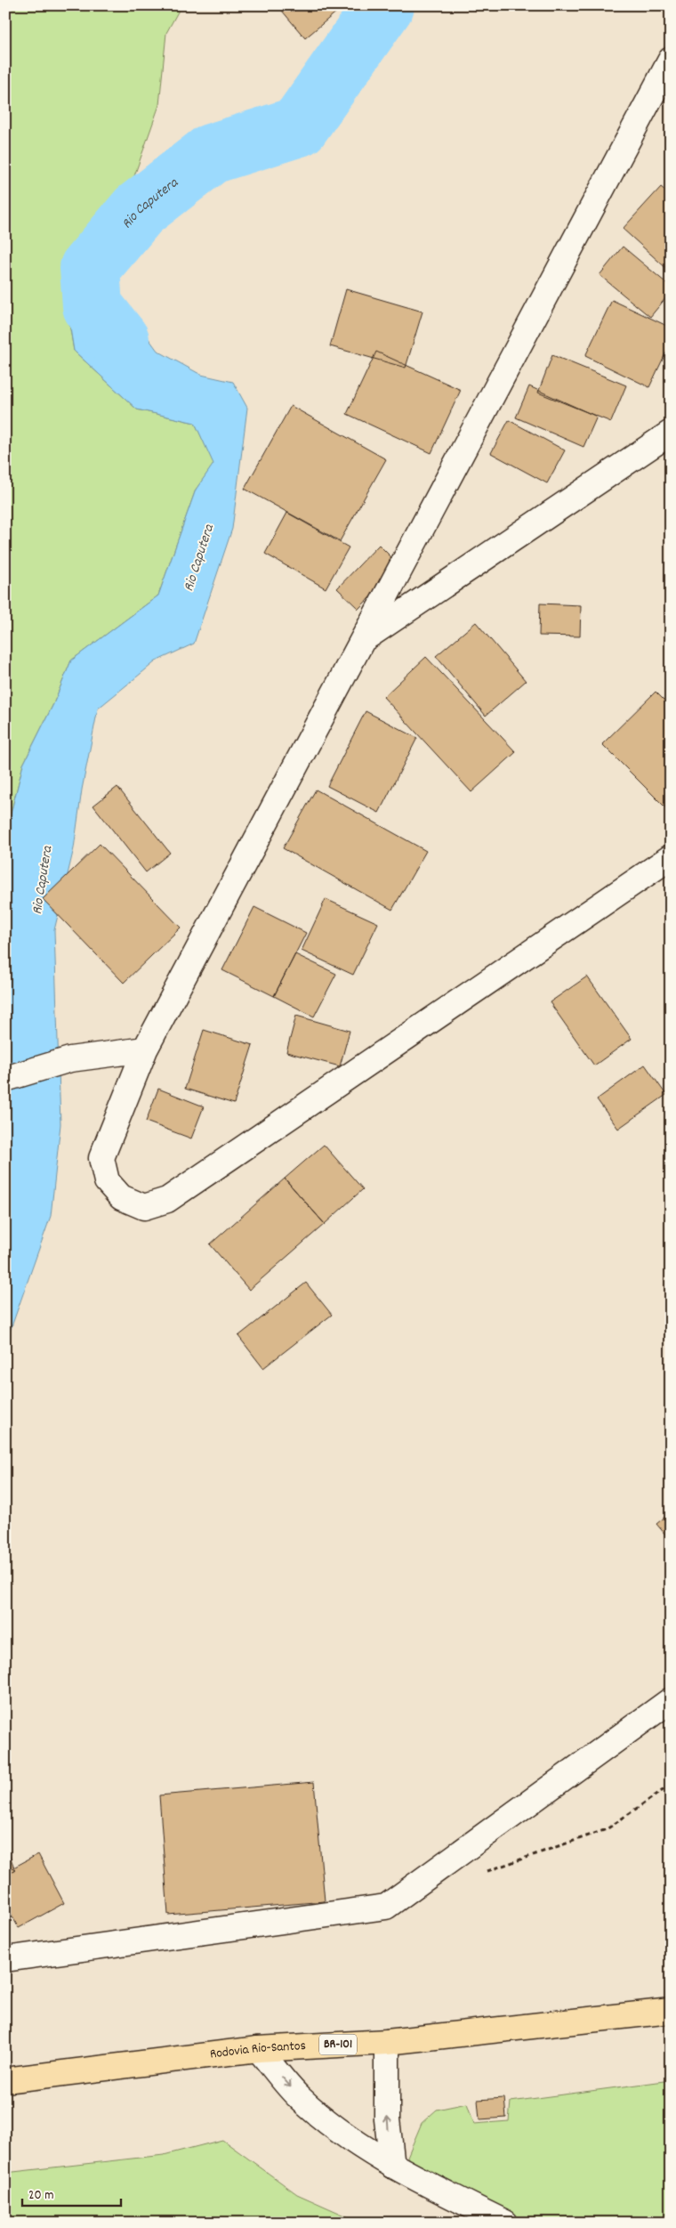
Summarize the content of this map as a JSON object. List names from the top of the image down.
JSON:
{
  "streets": {
    "highway": ["BR-101", "Rodovia Rio-Santos"]
  },
  "water": ["Rio Caputera"],
  "scale_bar": "20 m"
}
